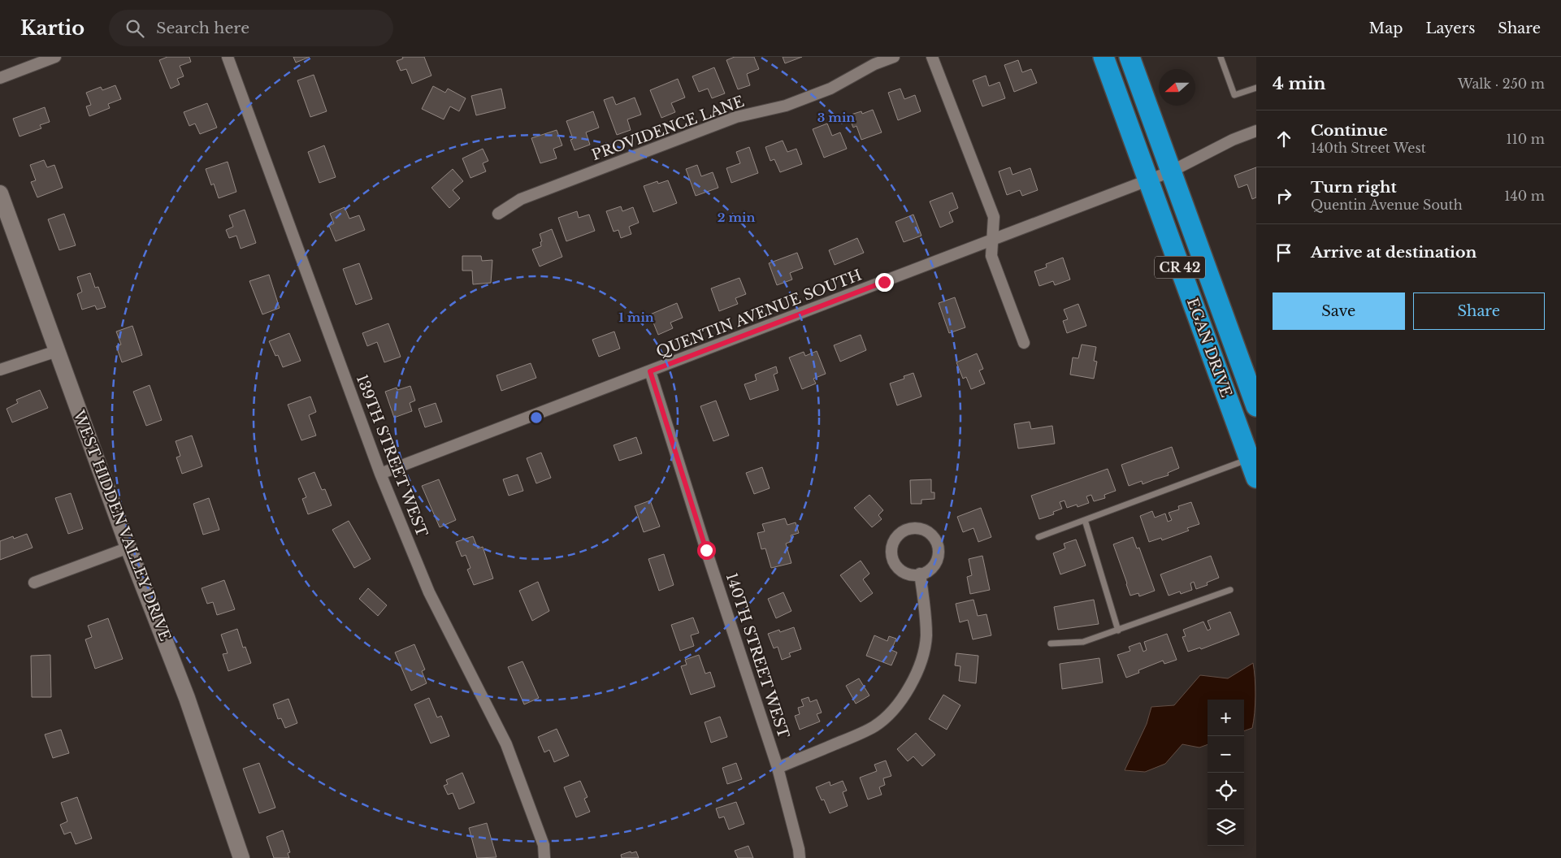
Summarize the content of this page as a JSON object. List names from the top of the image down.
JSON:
{
  "streets": {
    "highway": ["CR 42", "EGAN DRIVE"],
    "street": [
      "PROVIDENCE LANE",
      "QUENTIN AVENUE SOUTH",
      "139TH STREET WEST",
      "WEST HIDDEN VALLEY DRIVE",
      "140TH STREET WEST"
    ]
  },
  "crossings": [
    ["QUENTIN AVENUE SOUTH", "EGAN DRIVE"],
    ["QUENTIN AVENUE SOUTH", "139TH STREET WEST"],
    ["QUENTIN AVENUE SOUTH", "140TH STREET WEST"]
  ],
  "north": "left",
  "page": {
    "header": "Kartio",
    "search": "Search here",
    "nav": ["Map", "Layers", "Share"],
    "heading": ["4 min", "Walk · 250 m"],
    "list": [
      ["Continue", "140th Street West", "110 m"],
      ["Turn right", "Quentin Avenue South", "140 m"],
      "Arrive at destination"
    ],
    "buttons": ["Save", "Share"],
    "map_buttons": ["+", "−"]
  },
  "rings": ["3 min", "2 min", "1 min"]
}
